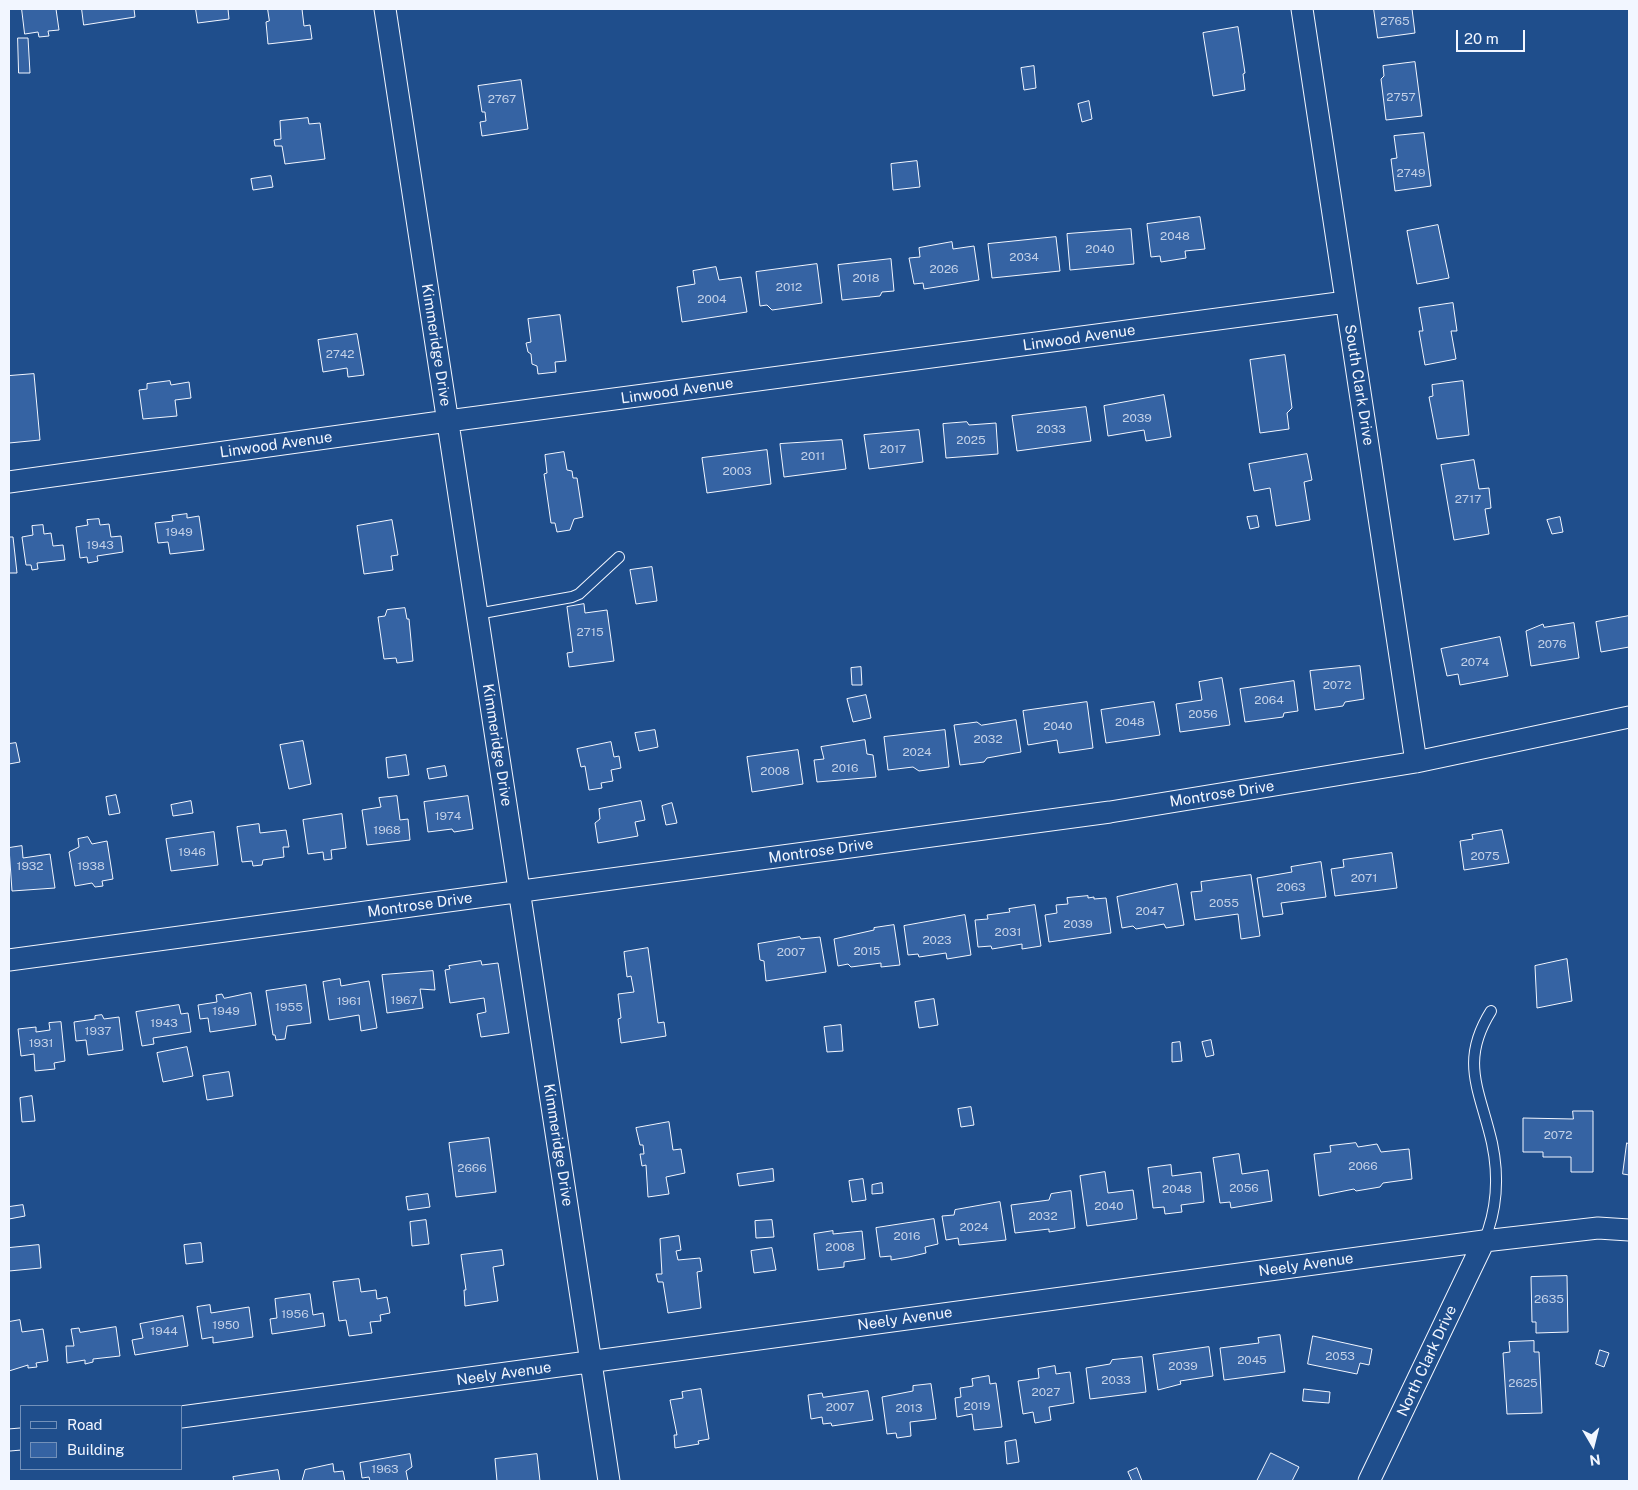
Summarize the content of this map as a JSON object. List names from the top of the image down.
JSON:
{
  "streets": {
    "street": [
      "Linwood Avenue",
      "Kimmeridge Drive",
      "South Clark Drive",
      "Montrose Drive",
      "Neely Avenue",
      "North Clark Drive"
    ]
  },
  "crossings": [
    ["Linwood Avenue", "Kimmeridge Drive"],
    ["Linwood Avenue", "South Clark Drive"],
    ["Kimmeridge Drive", "Montrose Drive"],
    ["Kimmeridge Drive", "Neely Avenue"],
    ["South Clark Drive", "Montrose Drive"],
    ["Neely Avenue", "North Clark Drive"]
  ],
  "house_numbers": [
    "2765",
    "2757",
    "2767",
    "2749",
    "2048",
    "2040",
    "2034",
    "2026",
    "2018",
    "2012",
    "2004",
    "2742",
    "2039",
    "2033",
    "2025",
    "2017",
    "2011",
    "2003",
    "2717",
    "1949",
    "1943",
    "2715",
    "2076",
    "2074",
    "2072",
    "2064",
    "2056",
    "2048",
    "2040",
    "2032",
    "2024",
    "2016",
    "2008",
    "1974",
    "1968",
    "1946",
    "2075",
    "1932",
    "1938",
    "2071",
    "2063",
    "2055",
    "2047",
    "2039",
    "2031",
    "2023",
    "2015",
    "2007",
    "1967",
    "1961",
    "1955",
    "1949",
    "1943",
    "1937",
    "1931",
    "2072",
    "2066",
    "2666",
    "2056",
    "2048",
    "2040",
    "2032",
    "2024",
    "2016",
    "2008",
    "2635",
    "1956",
    "1950",
    "1944",
    "2053",
    "2045",
    "2039",
    "2033",
    "2625",
    "2027",
    "2019",
    "2007",
    "2013",
    "1963"
  ],
  "legend": ["Road", "Building"],
  "scale_bar": "20 m",
  "north": "bottom"
}
